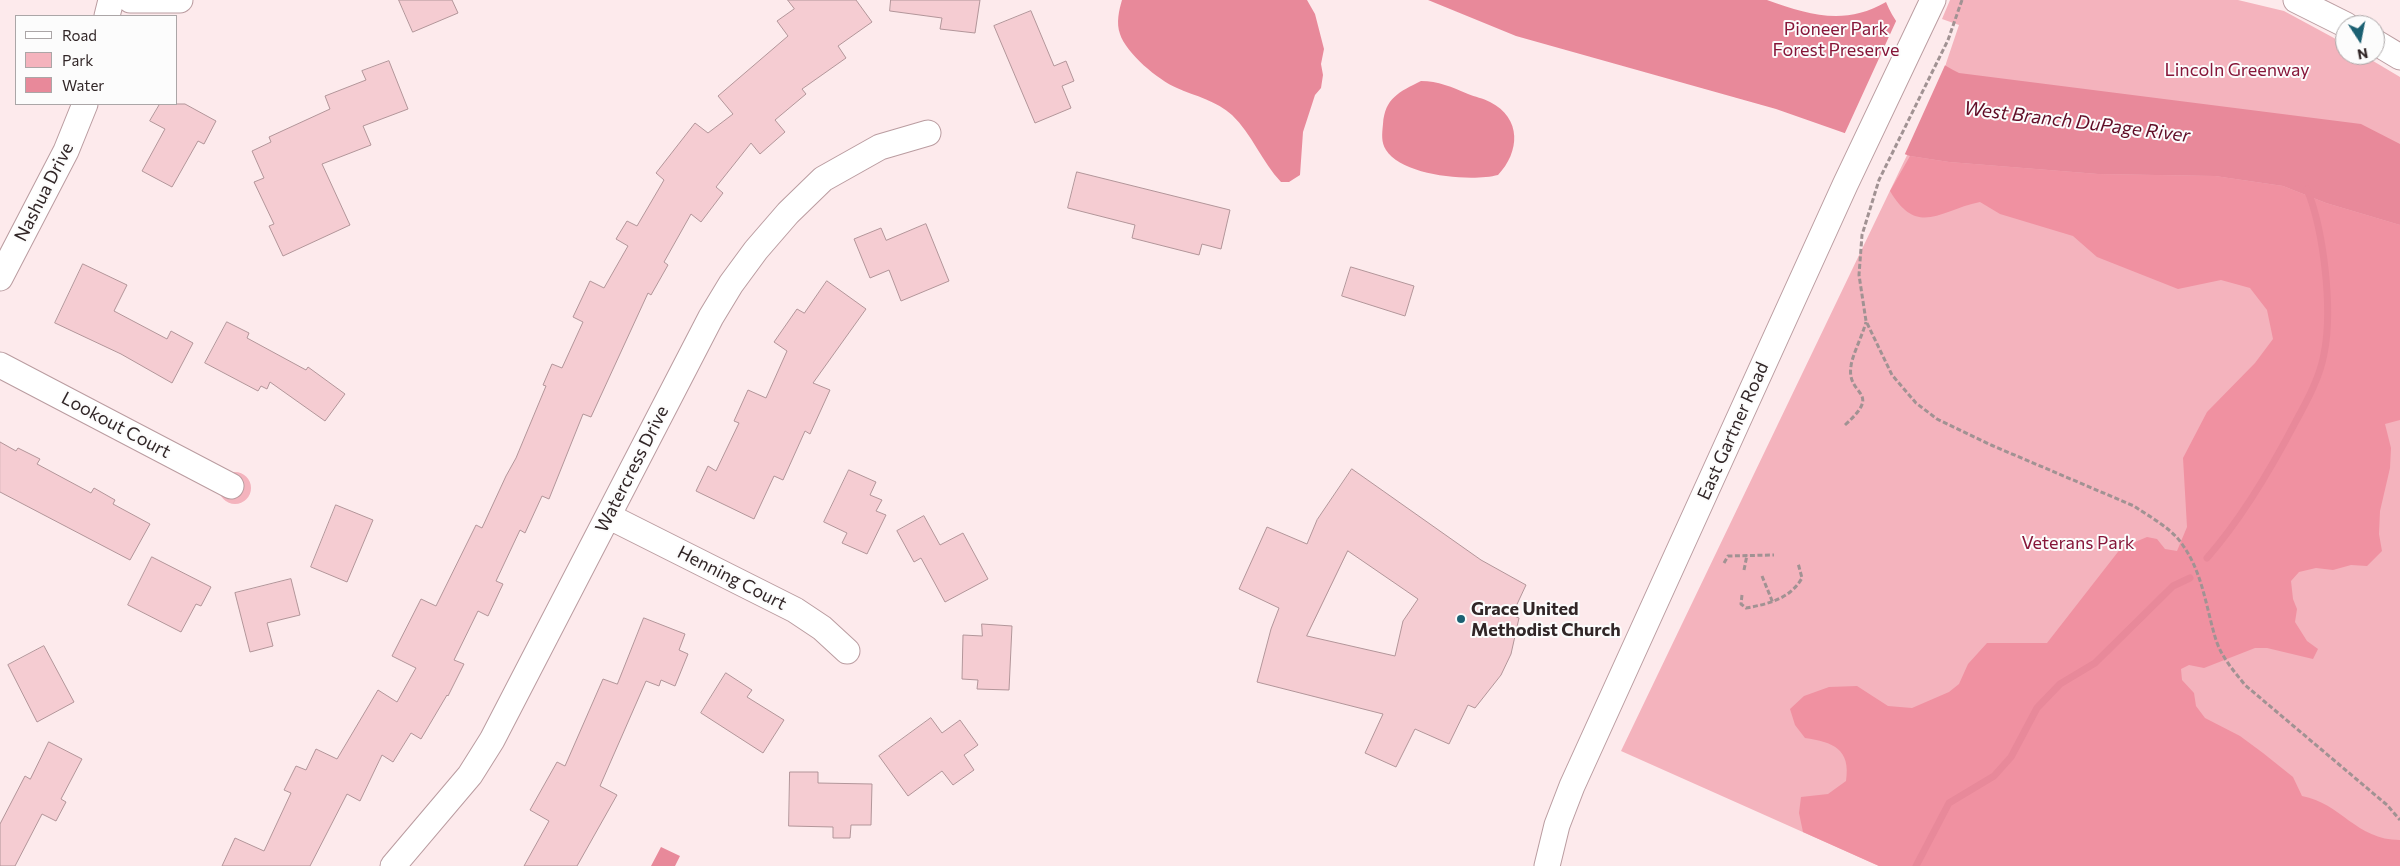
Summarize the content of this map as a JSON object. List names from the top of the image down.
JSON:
{
  "streets": {
    "street": [
      "Nashua Drive",
      "Lookout Court",
      "East Gartner Road",
      "Watercress Drive",
      "Henning Court"
    ]
  },
  "crossings": [
    ["Watercress Drive", "Henning Court"]
  ],
  "water": ["West Branch DuPage River"],
  "parks": ["Pioneer Park Forest Preserve", "Lincoln Greenway", "Veterans Park"],
  "places": ["Grace United Methodist Church"],
  "legend": ["Road", "Park", "Water"],
  "north": "bottom"
}
